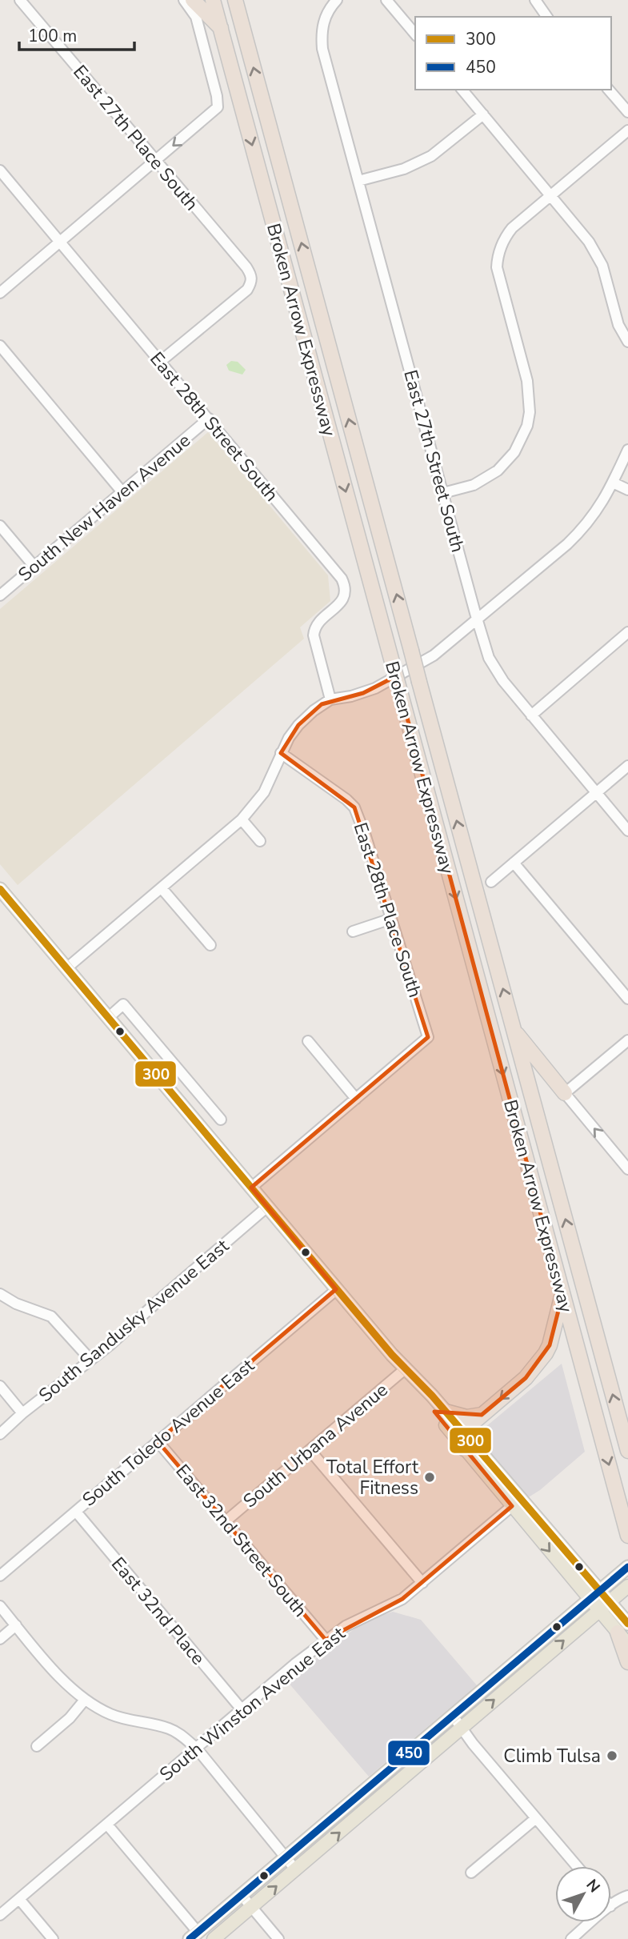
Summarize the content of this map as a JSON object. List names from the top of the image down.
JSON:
{
  "streets": {
    "highway": ["Broken Arrow Expressway"],
    "street": [
      "East 27th Place South",
      "East 28th Street South",
      "East 27th Street South",
      "South New Haven Avenue",
      "East 28th Place South",
      "South Sandusky Avenue East",
      "South Toledo Avenue East",
      "South Urbana Avenue",
      "East 32nd Street South",
      "East 32nd Place",
      "South Winston Avenue East"
    ]
  },
  "crossings": [
    ["East 27th Place South", "East 28th Street South"],
    ["East 28th Street South", "South New Haven Avenue"],
    ["South Toledo Avenue East", "East 32nd Street South"],
    ["South Toledo Avenue East", "East 32nd Place"],
    ["South Urbana Avenue", "East 32nd Street South"],
    ["East 32nd Street South", "South Winston Avenue East"],
    ["East 32nd Place", "South Winston Avenue East"]
  ],
  "places": ["Total Effort Fitness", "Climb Tulsa"],
  "lines": ["transit line 300", "transit line 450"],
  "legend": ["300", "450"],
  "scale_bar": "100 m",
  "north": "top right"
}
